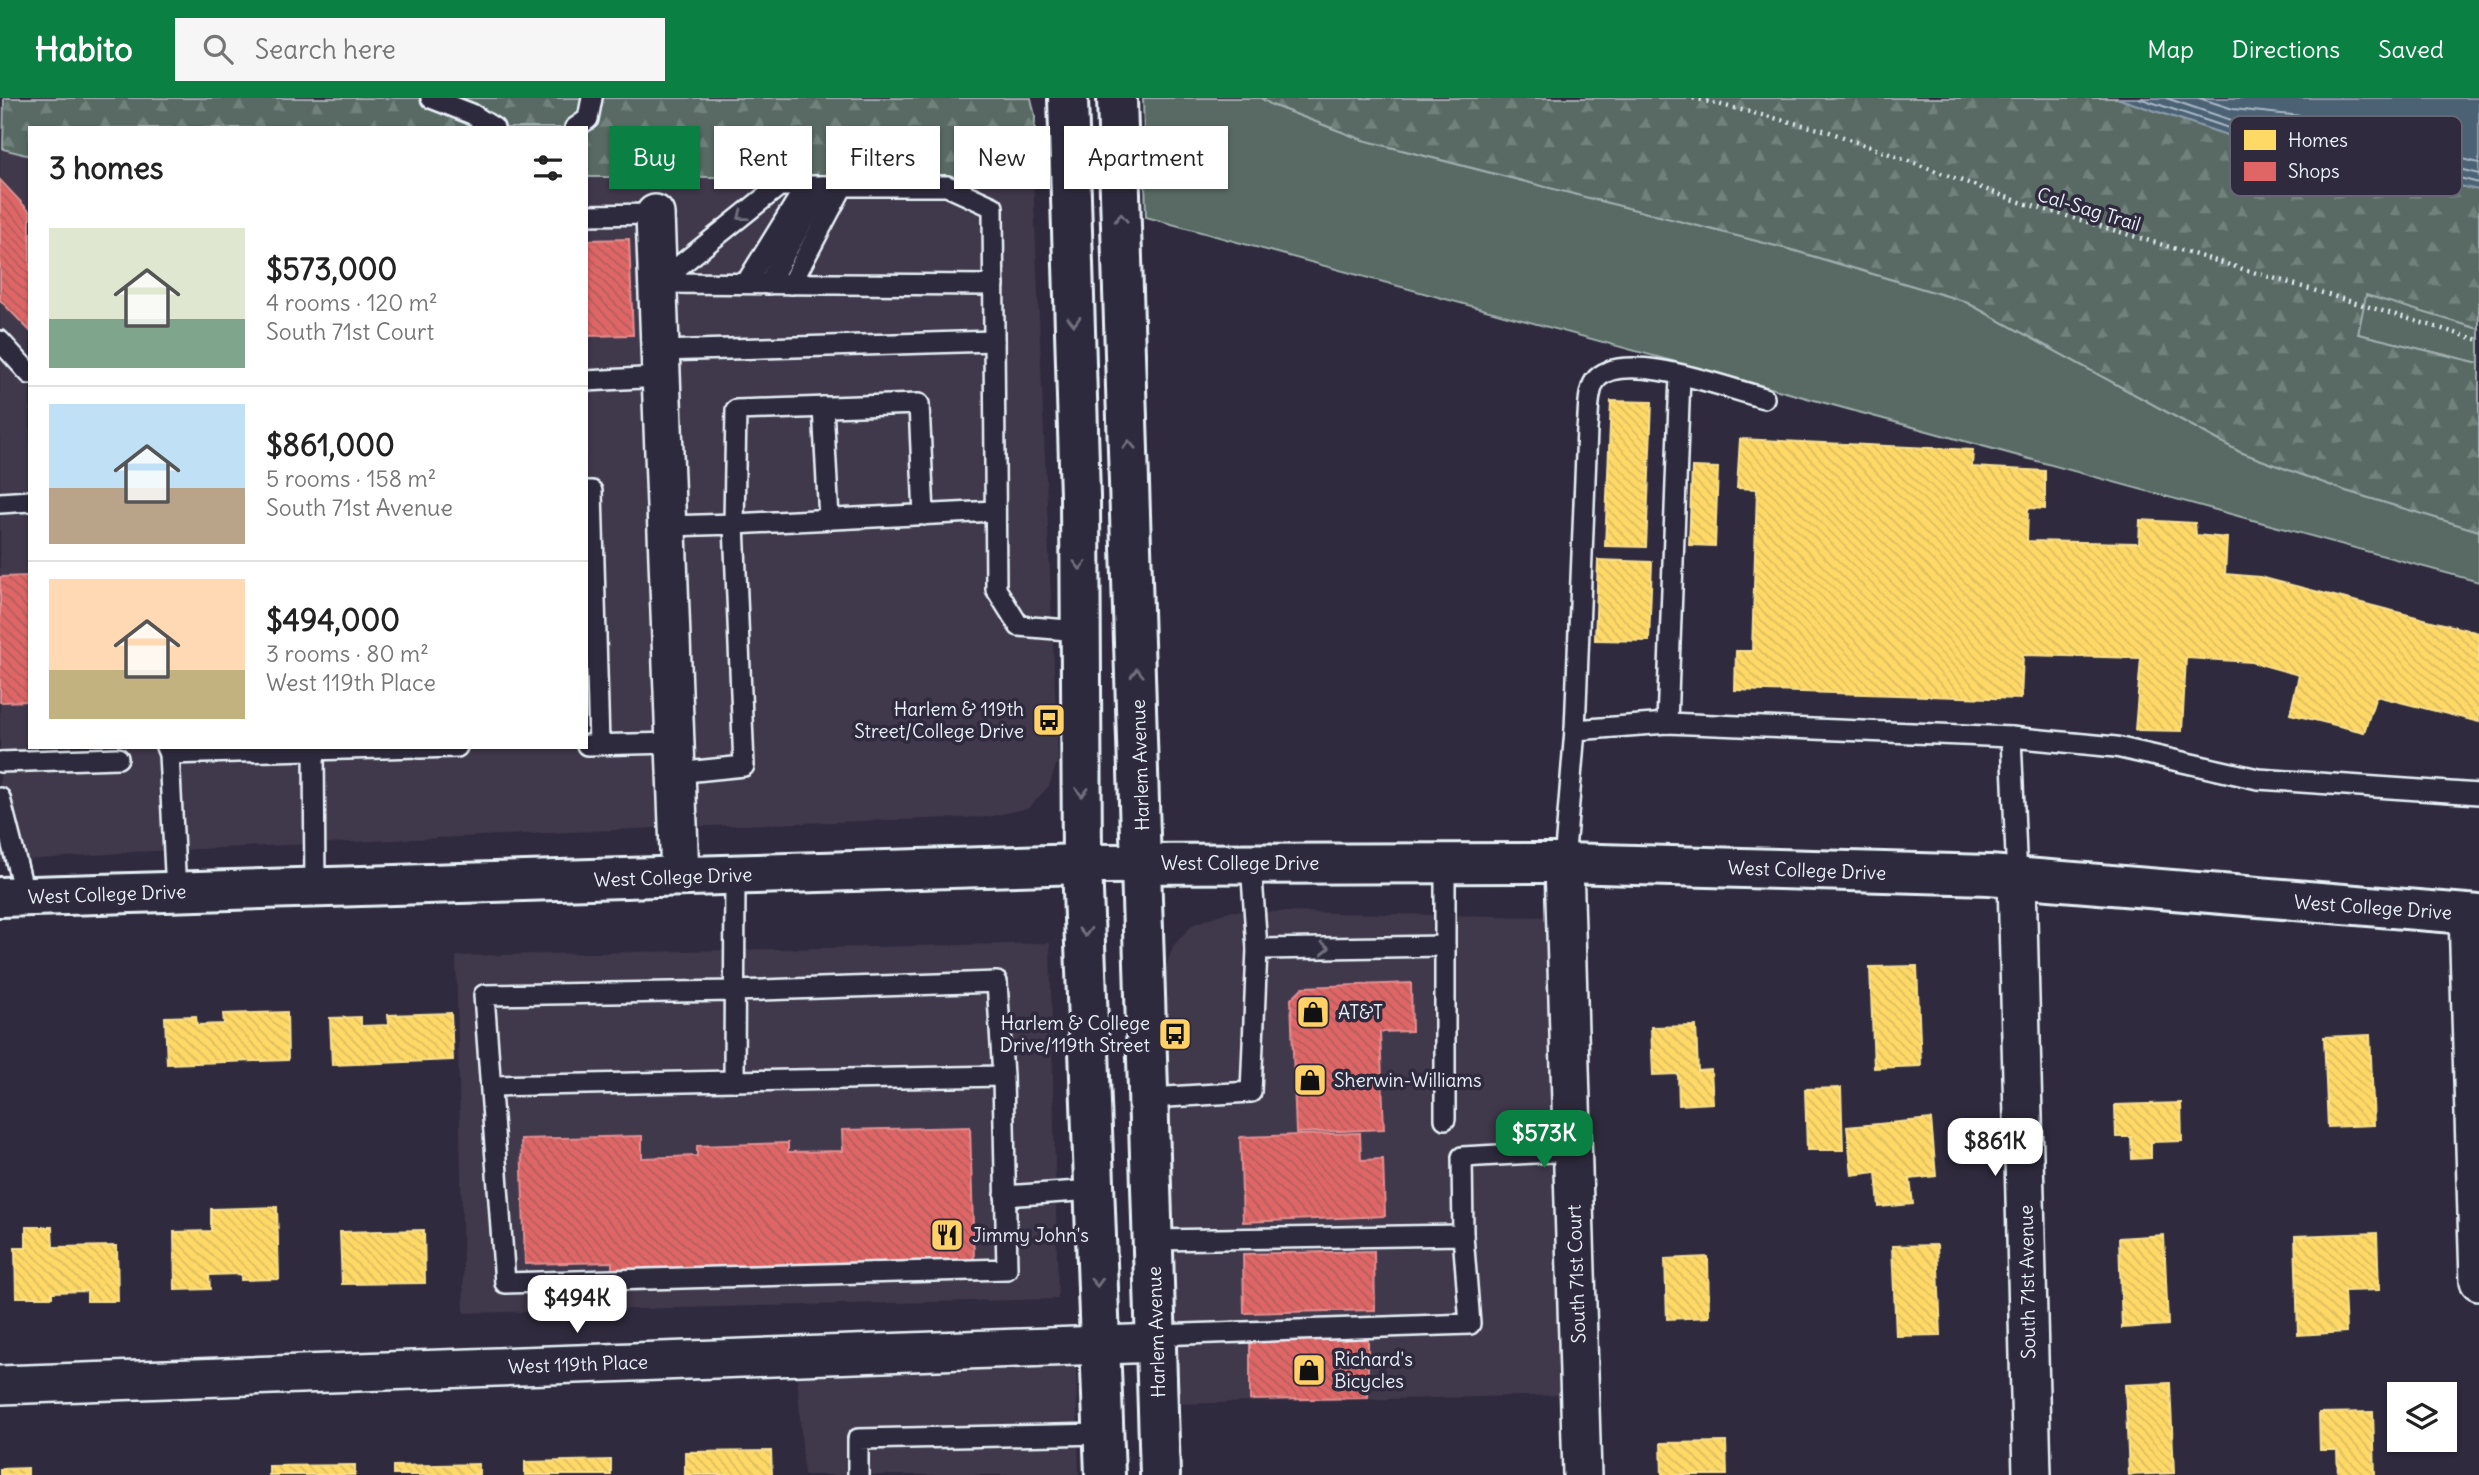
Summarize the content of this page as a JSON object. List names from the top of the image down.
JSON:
{
  "streets": {
    "main road": ["Harlem Avenue", "West College Drive"],
    "street": ["South 71st Court", "South 71st Avenue", "West 119th Place"],
    "path": ["Cal-Sag Trail"]
  },
  "crossings": [
    ["Harlem Avenue", "West College Drive"],
    ["Harlem Avenue", "West 119th Place"],
    ["West College Drive", "South 71st Court"],
    ["West College Drive", "South 71st Avenue"]
  ],
  "places": {
    "bus stop": ["Harlem & 119th Street/College Drive", "Harlem & College Drive/119th Street"],
    "shop": ["AT&T", "Sherwin-Williams", "Richard's Bicycles"],
    "restaurant": ["Jimmy John's"]
  },
  "legend": ["Homes", "Shops"],
  "page": {
    "header": "Habito",
    "search": "Search here",
    "nav": ["Map", "Directions", "Saved"],
    "chip": [
      "Buy",
      "Rent",
      "Filters",
      "New",
      "Apartment"
    ],
    "heading": "3 homes",
    "list": [
      {
        "name": "$573,000",
        "note": "4 rooms · 120 m² · South 71st Court"
      },
      {
        "name": "$861,000",
        "note": "5 rooms · 158 m² · South 71st Avenue"
      },
      {
        "name": "$494,000",
        "note": "3 rooms · 80 m² · West 119th Place"
      }
    ],
    "price": ["$573K", "$861K", "$494K"]
  }
}
